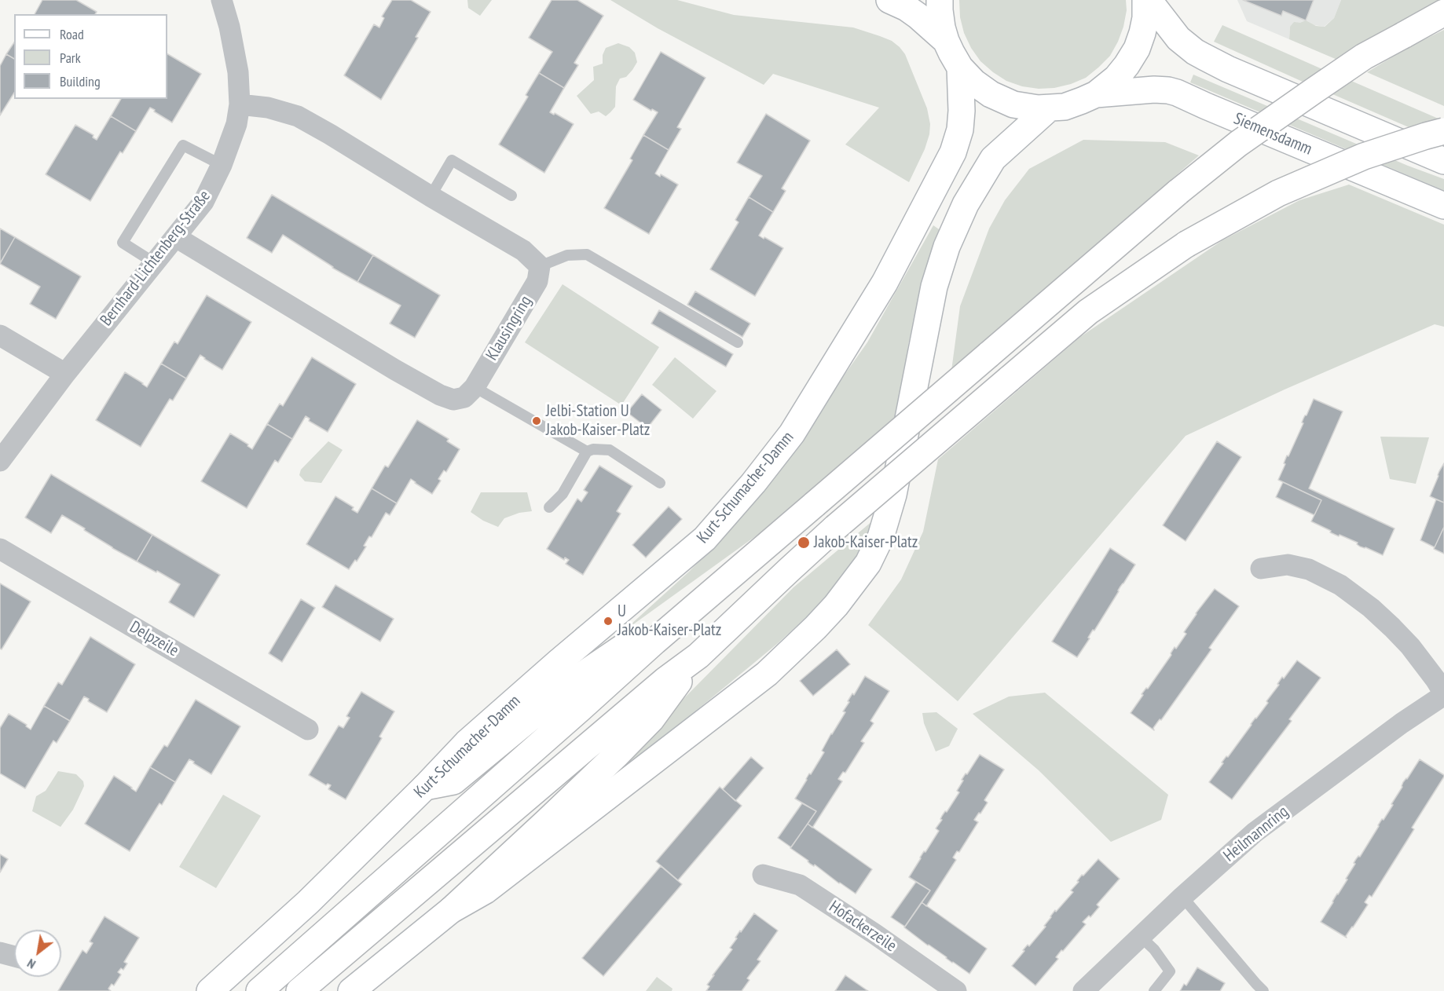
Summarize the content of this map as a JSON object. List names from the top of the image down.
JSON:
{
  "streets": {
    "main road": ["Siemensdamm", "Kurt-Schumacher-Damm"],
    "street": [
      "Bernhard-Lichtenberg-Straße",
      "Klausingring",
      "Delpzeile",
      "Heilmannring",
      "Hofackerzeile"
    ]
  },
  "crossings": [
    ["Bernhard-Lichtenberg-Straße", "Klausingring"]
  ],
  "places": ["Jelbi-Station U Jakob-Kaiser-Platz", "Jakob-Kaiser-Platz", "U Jakob-Kaiser-Platz"],
  "legend": ["Road", "Park", "Building"],
  "north": "bottom left"
}
